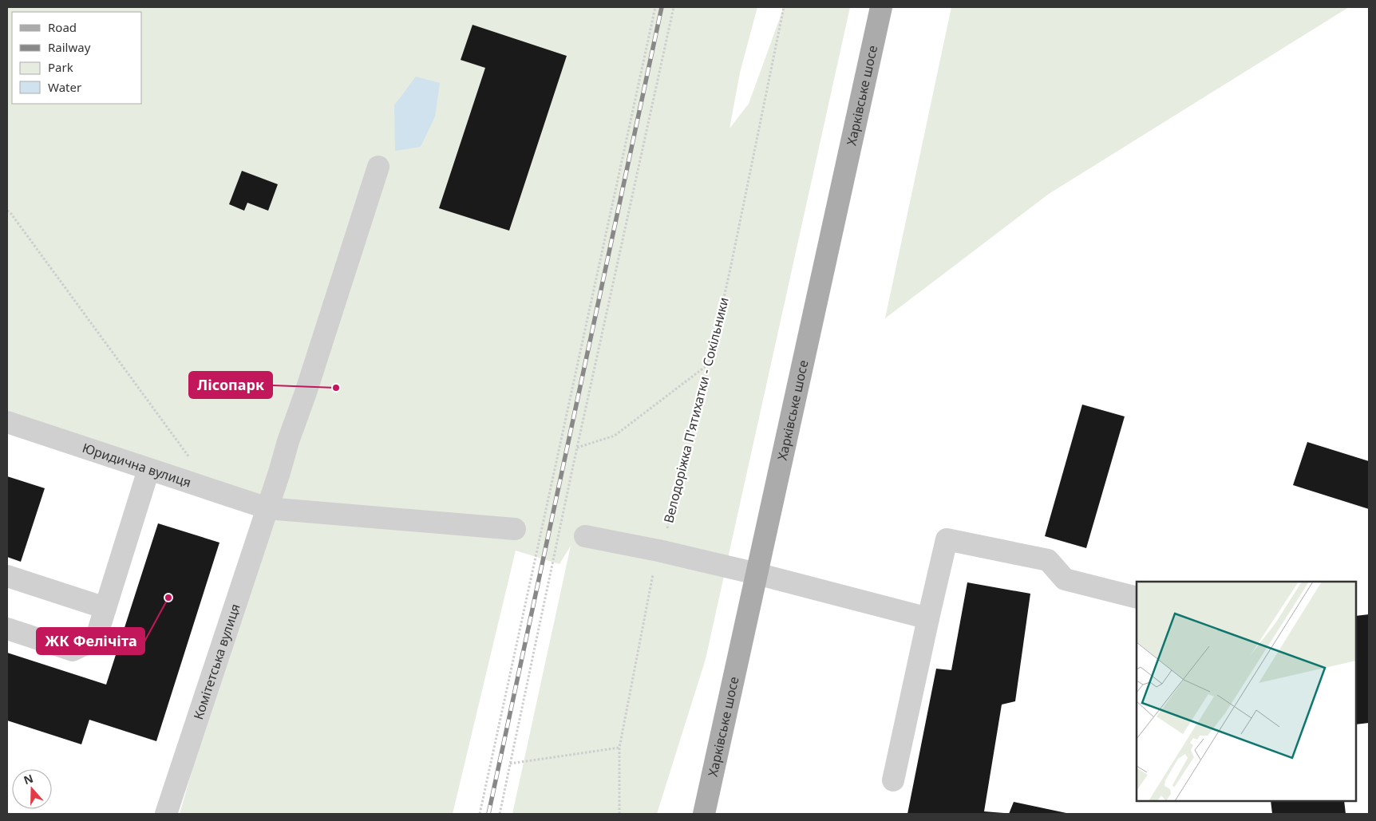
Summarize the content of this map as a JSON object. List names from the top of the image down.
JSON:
{
  "streets": {
    "main road": ["Харківське шосе"],
    "street": ["Юридична вулиця", "Комітетська вулиця"],
    "path": ["Велодоріжка П'ятихатки - Сокільники"]
  },
  "crossings": [
    ["Юридична вулиця", "Комітетська вулиця"]
  ],
  "places": ["Лісопарк", "ЖК Фелічіта"],
  "legend": [
    "Road",
    "Railway",
    "Park",
    "Water"
  ],
  "north": "top"
}
